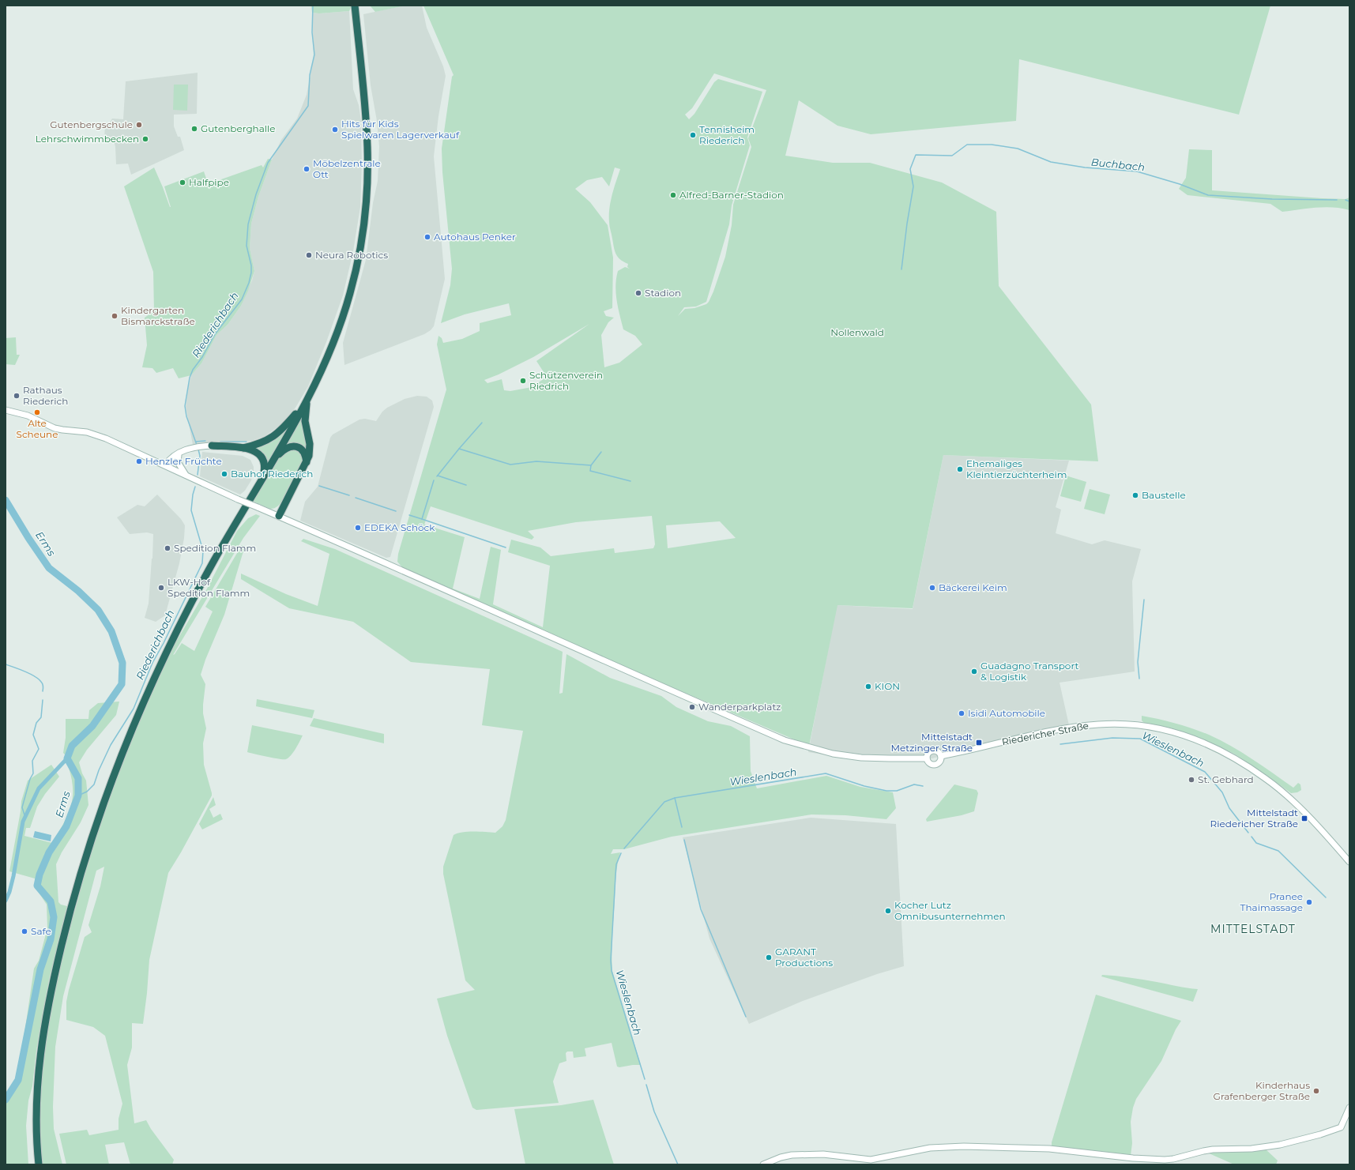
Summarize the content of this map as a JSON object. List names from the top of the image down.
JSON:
{
  "streets": {
    "main road": ["Riedericher Straße"]
  },
  "districts": ["MITTELSTADT"],
  "water": [
    "Buchbach",
    "Riederichbach",
    "Erms",
    "Wieslenbach"
  ],
  "parks": ["Nollenwald"],
  "places": {
    "other": [
      "Gutenbergschule",
      "Gutenberghalle",
      "Hits für Kids Spielwaren Lagerverkauf",
      "Tennisheim Riederich",
      "Lehrschwimmbecken",
      "Möbelzentrale Ott",
      "Halfpipe",
      "Alfred-Barner-Stadion",
      "Autohaus Penker",
      "Neura Robotics",
      "Stadion",
      "Kindergarten Bismarckstraße",
      "Schützenverein Riedrich",
      "Rathaus Riederich",
      "Alte Scheune",
      "Henzler Früchte",
      "Ehemaliges Kleintierzüchterheim",
      "Bauhof Riederich",
      "Baustelle",
      "EDEKA Schöck",
      "Spedition Flamm",
      "LKW-Hof Spedition Flamm",
      "Bäckerei Keim",
      "Guadagno Transport & Logistik",
      "KION",
      "Wanderparkplatz",
      "Isidi Automobile",
      "St. Gebhard",
      "Pranee Thaimassage",
      "Kocher Lutz Omnibusunternehmen",
      "Safe",
      "GARANT Productions",
      "Kinderhaus Grafenberger Straße"
    ],
    "transit": ["Mittelstadt Metzinger Straße", "Mittelstadt Riedericher Straße"]
  }
}
